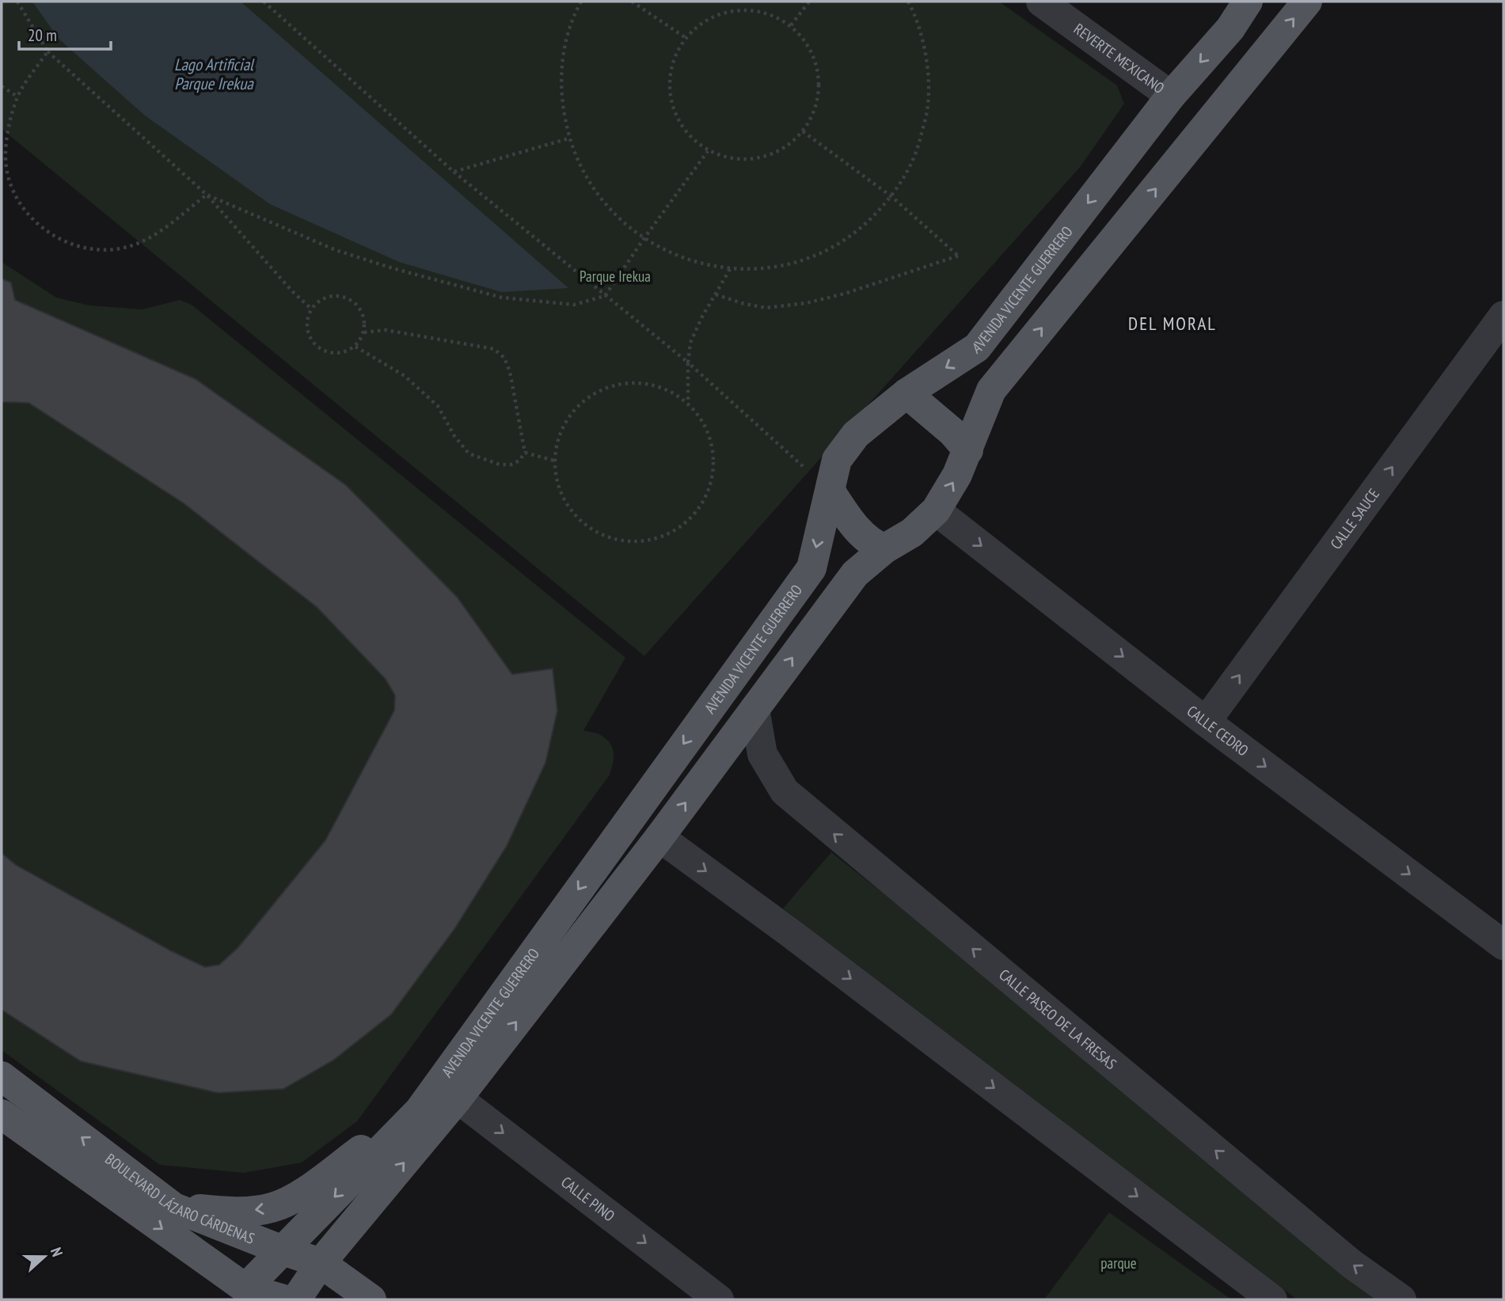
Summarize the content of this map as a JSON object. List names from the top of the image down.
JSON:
{
  "streets": {
    "main road": ["AVENIDA VICENTE GUERRERO", "BOULEVARD LÁZARO CÁRDENAS"],
    "street": [
      "REVERTE MEXICANO",
      "CALLE SAUCE",
      "CALLE CEDRO",
      "CALLE PASEO DE LA FRESAS",
      "CALLE PINO"
    ]
  },
  "crossings": [
    ["REVERTE MEXICANO", "AVENIDA VICENTE GUERRERO"],
    ["AVENIDA VICENTE GUERRERO", "CALLE CEDRO"],
    ["AVENIDA VICENTE GUERRERO", "CALLE PASEO DE LA FRESAS"],
    ["AVENIDA VICENTE GUERRERO", "BOULEVARD LÁZARO CÁRDENAS"],
    ["AVENIDA VICENTE GUERRERO", "CALLE PINO"],
    ["CALLE SAUCE", "CALLE CEDRO"]
  ],
  "one_way": ["CALLE SAUCE", "CALLE CEDRO", "CALLE PINO"],
  "districts": ["DEL MORAL"],
  "water": ["Lago Artificial Parque Irekua"],
  "parks": ["Parque Irekua", "parque"],
  "scale_bar": "20 m",
  "north": "right"
}
